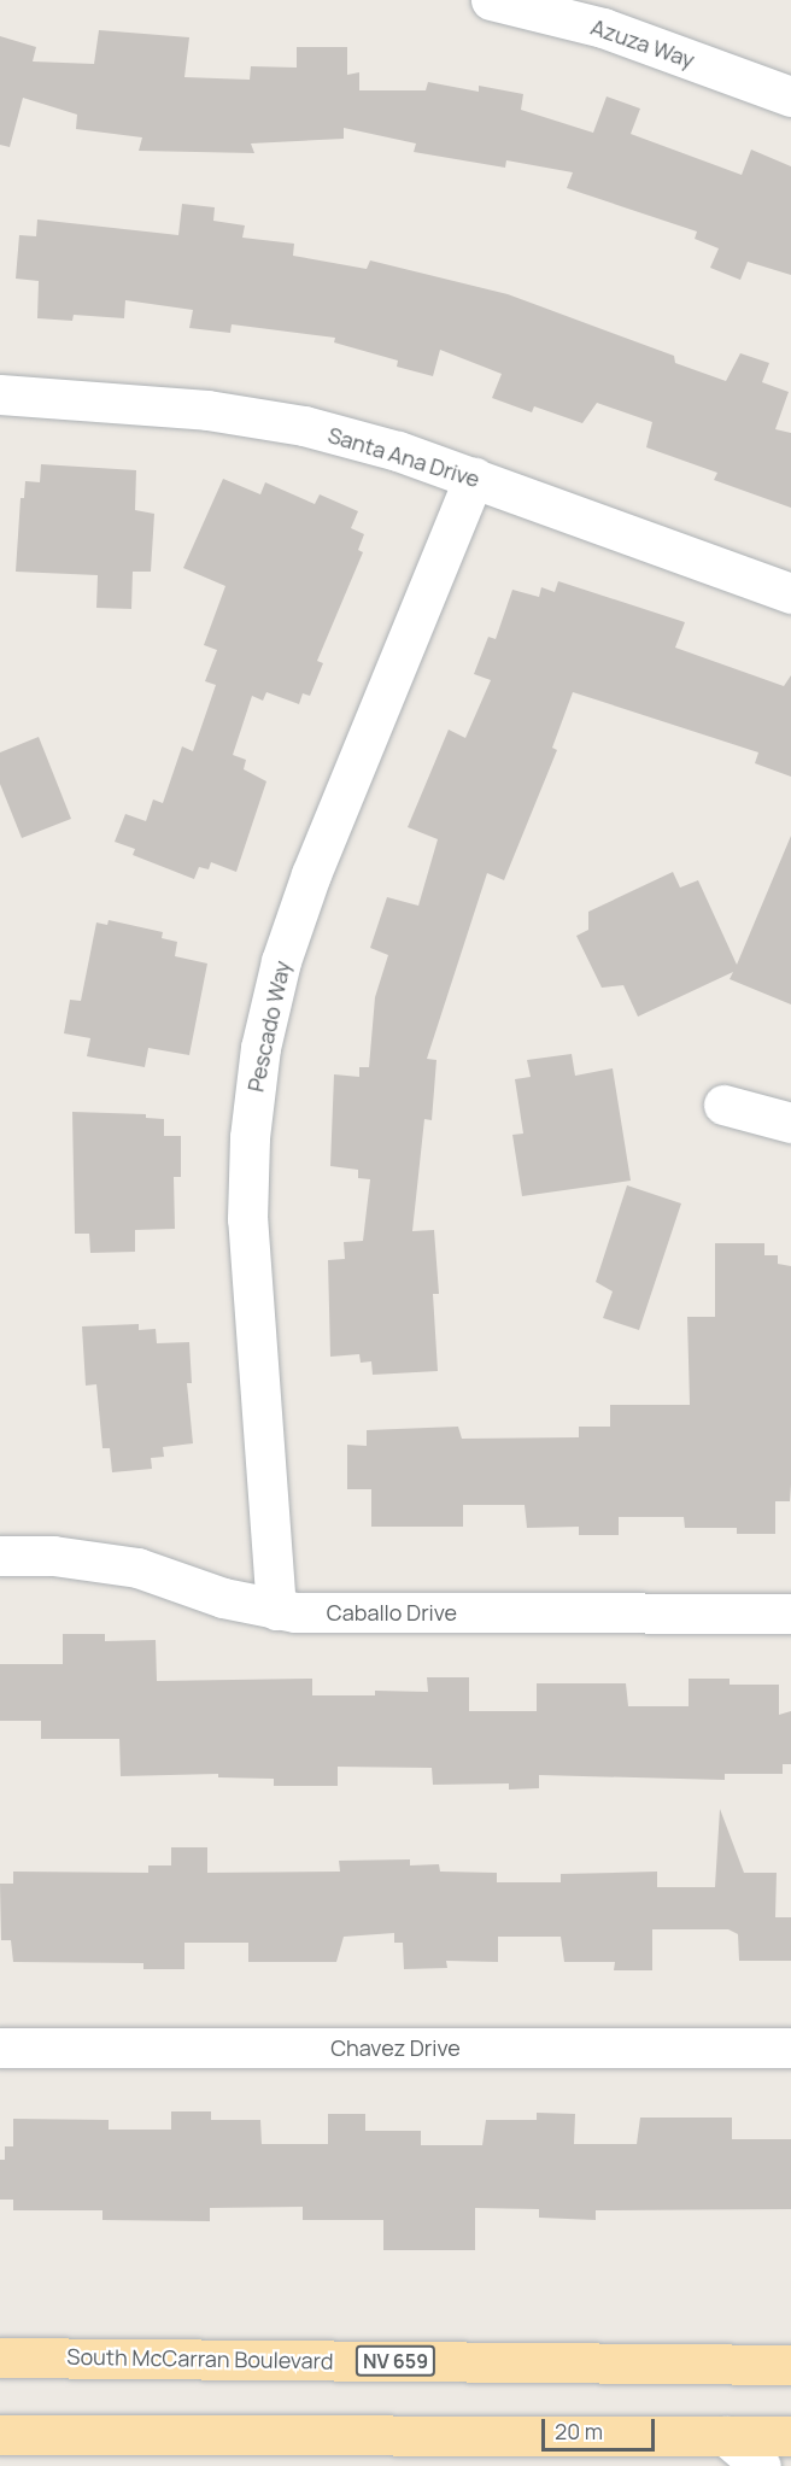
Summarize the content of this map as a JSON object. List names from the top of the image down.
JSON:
{
  "streets": {
    "main road": ["South McCarran Boulevard", "NV 659"],
    "street": [
      "Azuza Way",
      "Santa Ana Drive",
      "Pescado Way",
      "Caballo Drive",
      "Chavez Drive"
    ]
  },
  "crossings": [
    ["Santa Ana Drive", "Pescado Way"],
    ["Pescado Way", "Caballo Drive"]
  ],
  "scale_bar": "20 m"
}
